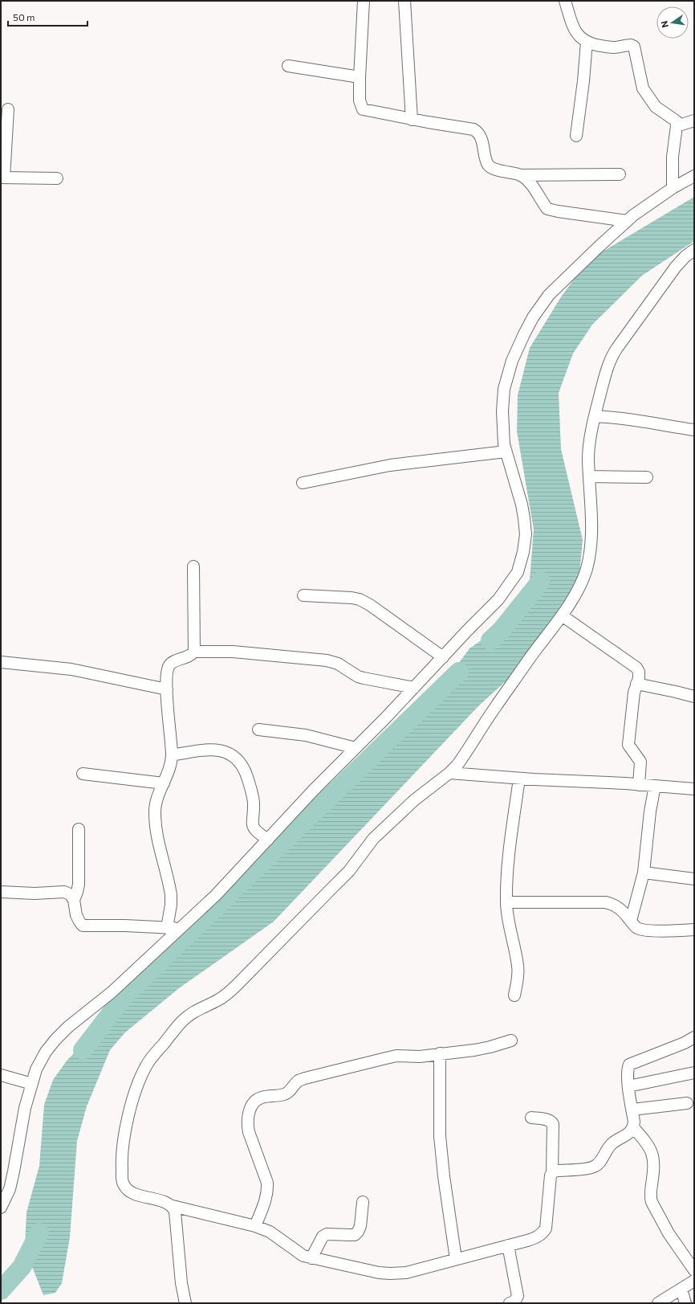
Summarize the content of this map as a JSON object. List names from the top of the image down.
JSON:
{
  "scale_bar": "50 m",
  "north": "left"
}
